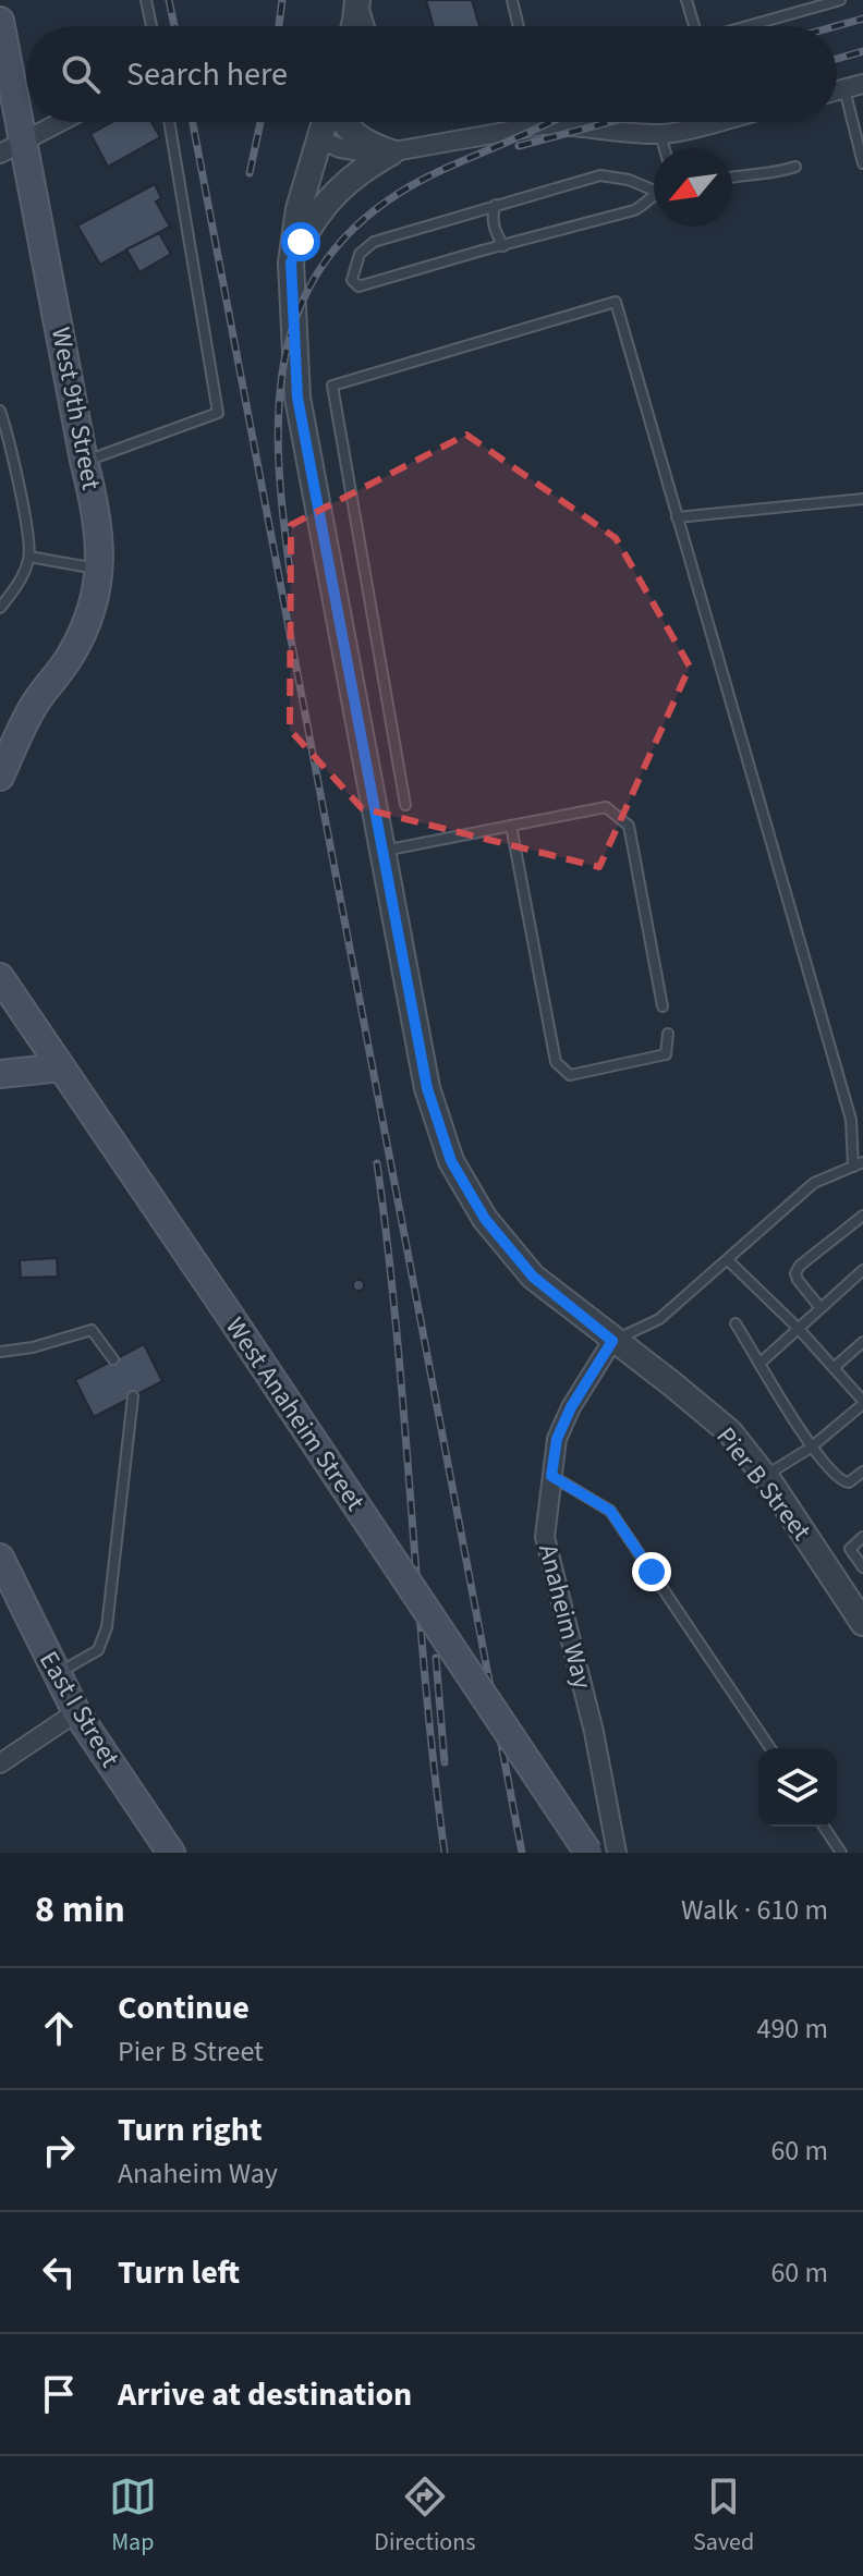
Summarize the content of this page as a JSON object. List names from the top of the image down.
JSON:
{
  "streets": {
    "main road": ["West 9th Street", "West Anaheim Street", "East I Street"],
    "street": ["Pier B Street", "Anaheim Way"]
  },
  "crossings": [
    ["Pier B Street", "Anaheim Way"]
  ],
  "north": "bottom left",
  "page": {
    "search": "Search here",
    "heading": ["8 min", "Walk · 610 m"],
    "list": [
      ["Continue", "Pier B Street", "490 m"],
      ["Turn right", "Anaheim Way", "60 m"],
      ["Turn left", "60 m"],
      "Arrive at destination"
    ],
    "nav": ["Map", "Directions", "Saved"]
  }
}
